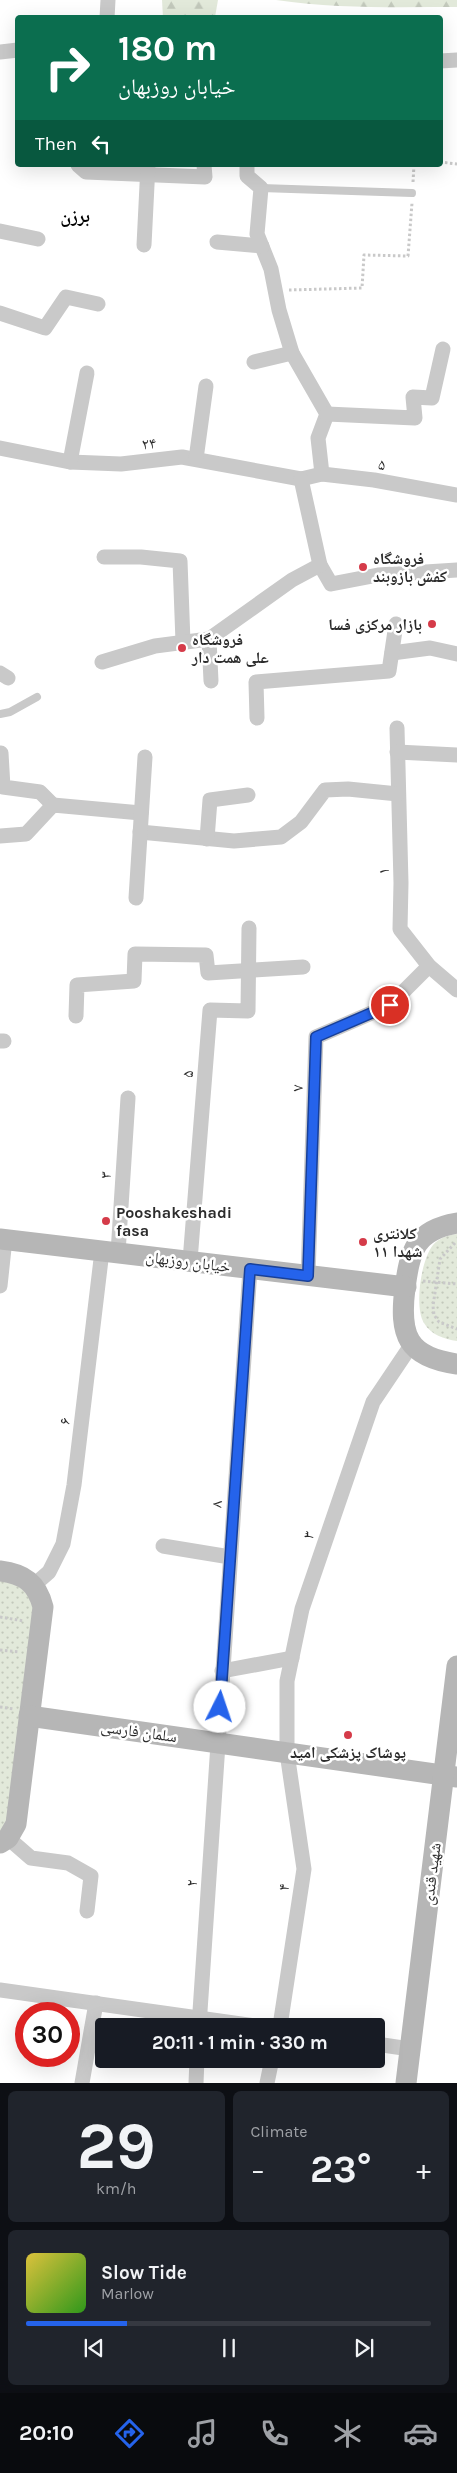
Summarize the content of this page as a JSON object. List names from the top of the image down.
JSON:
{
  "streets": {
    "street": [
      "۲۴",
      "۵",
      "۱",
      "۷",
      "۳",
      "خیابان روزبهان",
      "۶",
      "۸",
      "سلمان فارسی",
      "شهید قندی",
      "۲",
      "۴"
    ]
  },
  "crossings": [
    ["۲۴", "۵"],
    ["۵", "خیابان روزبهان"],
    ["۱", "۷"],
    ["۷", "خیابان روزبهان"],
    ["۳", "خیابان روزبهان"],
    ["۳", "۶"],
    ["۳", "سلمان فارسی"],
    ["۳", "۴"],
    ["خیابان روزبهان", "۶"],
    ["خیابان روزبهان", "۸"],
    ["۸", "سلمان فارسی"],
    ["۸", "۲"],
    ["سلمان فارسی", "شهید قندی"],
    ["سلمان فارسی", "۲"],
    ["سلمان فارسی", "۴"]
  ],
  "districts": ["برزن"],
  "places": [
    "فروشگاه کفش بازوبند",
    "بازار مرکزی فسا",
    "فروشگاه علی همت دار",
    "Pooshakeshadi fasa",
    "کلانتری ۱۱ شهدا",
    "پوشاک پزشکی امید"
  ],
  "page": {
    "turn": ["180 m", "خیابان روزبهان"],
    "then": "Then",
    "limit": "30",
    "trip": "20:11 · 1 min · 330 m",
    "tile": [
      ["29", "km/h"],
      "Climate"
    ],
    "heat": ["−", "23°", "+"],
    "song": ["Slow Tide", "Marlow"],
    "tabs": "20:10"
  }
}
